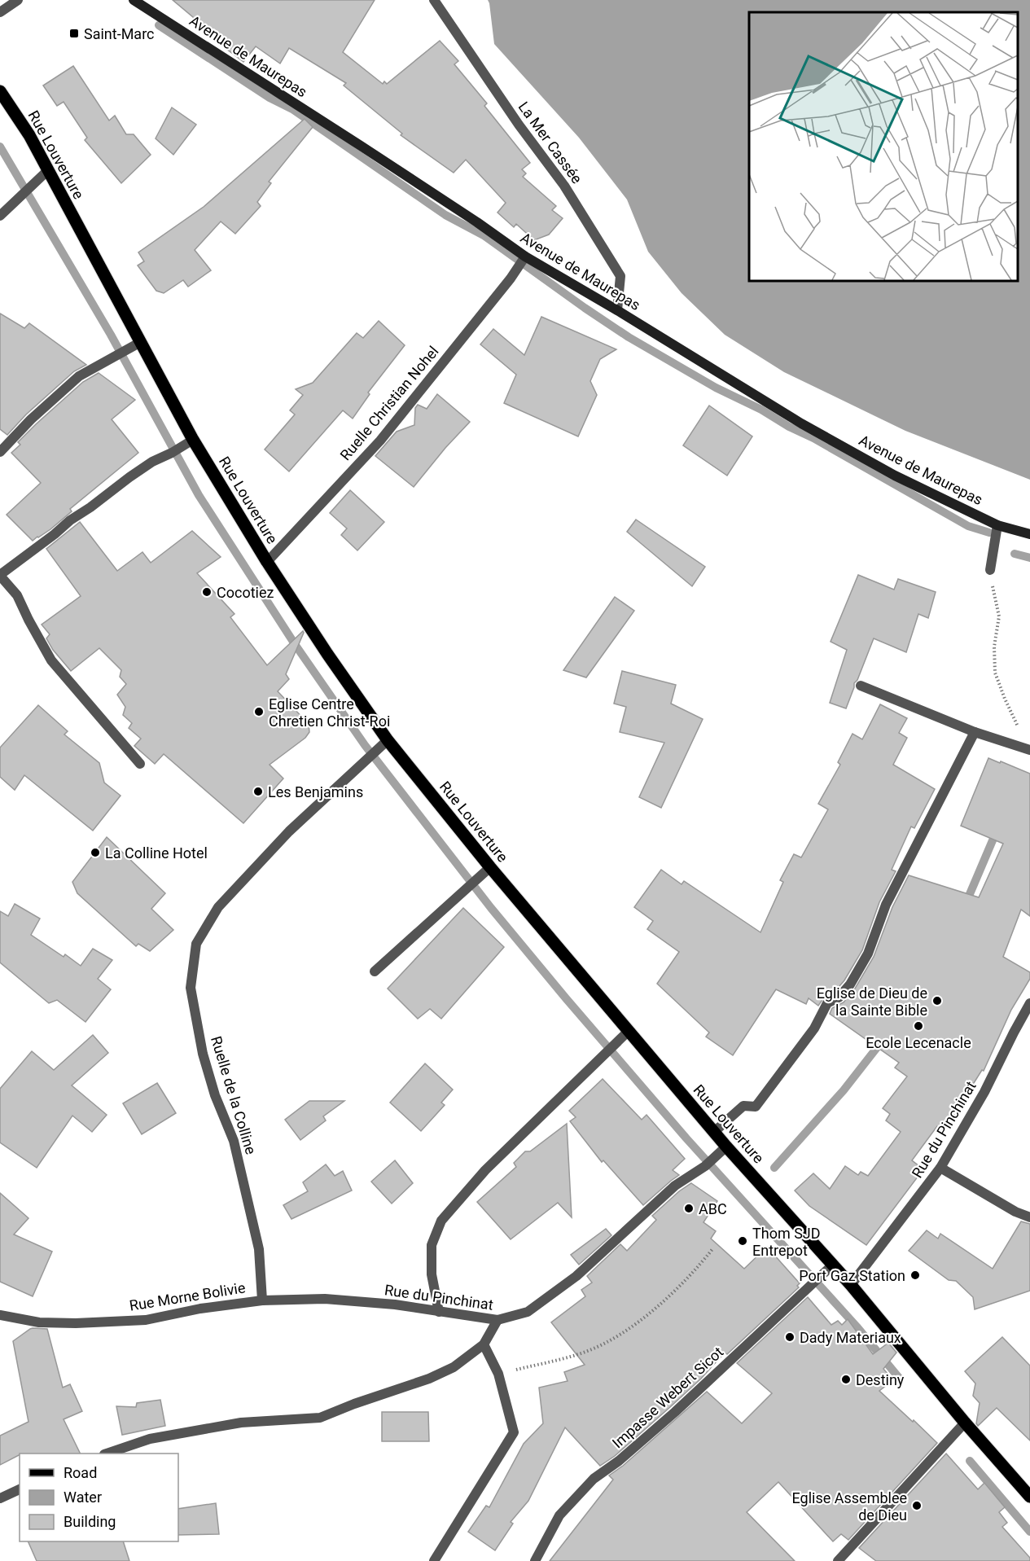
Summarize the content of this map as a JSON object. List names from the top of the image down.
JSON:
{
  "streets": {
    "main road": ["Rue Louverture"],
    "street": [
      "Avenue de Maurepas",
      "La Mer Cassée",
      "Ruelle Christian Nohel",
      "Ruelle de la Colline",
      "Rue du Pinchinat",
      "Rue Morne Bolivie",
      "Impasse Webert Sicot"
    ]
  },
  "crossings": [
    ["Avenue de Maurepas", "La Mer Cassée"],
    ["Avenue de Maurepas", "Ruelle Christian Nohel"],
    ["Rue Louverture", "Ruelle Christian Nohel"],
    ["Rue Louverture", "Ruelle de la Colline"],
    ["Rue Louverture", "Rue du Pinchinat"],
    ["Rue Louverture", "Impasse Webert Sicot"],
    ["Ruelle de la Colline", "Rue du Pinchinat"],
    ["Ruelle de la Colline", "Rue Morne Bolivie"],
    ["Rue du Pinchinat", "Rue Morne Bolivie"]
  ],
  "places": {
    "transit": ["Saint-Marc"],
    "other": [
      "Cocotiez",
      "Eglise Centre Chretien Christ-Roi",
      "Les Benjamins",
      "La Colline Hotel",
      "Eglise de Dieu de la Sainte Bible",
      "Ecole Lecenacle",
      "ABC",
      "Thom SJD Entrepot",
      "Port Gaz Station",
      "Dady Materiaux",
      "Destiny",
      "Eglise Assemblee de Dieu"
    ]
  },
  "legend": ["Road", "Water", "Building"]
}
